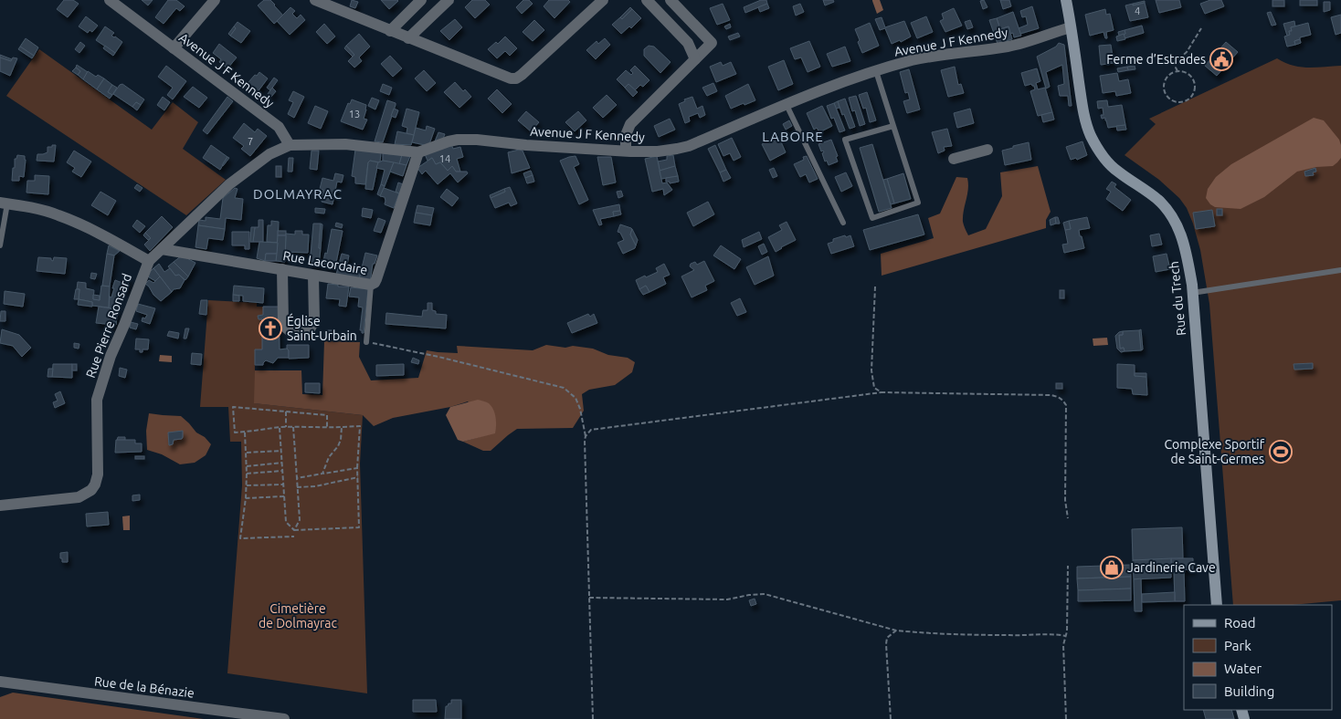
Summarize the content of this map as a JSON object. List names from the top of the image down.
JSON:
{
  "streets": {
    "street": [
      "Avenue J F Kennedy",
      "Rue Lacordaire",
      "Rue du Trech",
      "Rue Pierre Ronsard",
      "Rue de la Bénazie"
    ]
  },
  "crossings": [
    ["Avenue J F Kennedy", "Rue Lacordaire"],
    ["Avenue J F Kennedy", "Rue du Trech"],
    ["Avenue J F Kennedy", "Rue Pierre Ronsard"],
    ["Rue Lacordaire", "Rue Pierre Ronsard"]
  ],
  "districts": ["LABOIRE", "DOLMAYRAC"],
  "parks": ["Cimetière de Dolmayrac"],
  "places": {
    "public building": ["Ferme d’Estrades"],
    "church": ["Église Saint-Urbain"],
    "sports": ["Complexe Sportif de Saint-Germes"],
    "shop": ["Jardinerie Cave"]
  },
  "house_numbers": [
    "4",
    "13",
    "7",
    "14"
  ],
  "legend": [
    "Road",
    "Park",
    "Water",
    "Building"
  ]
}
